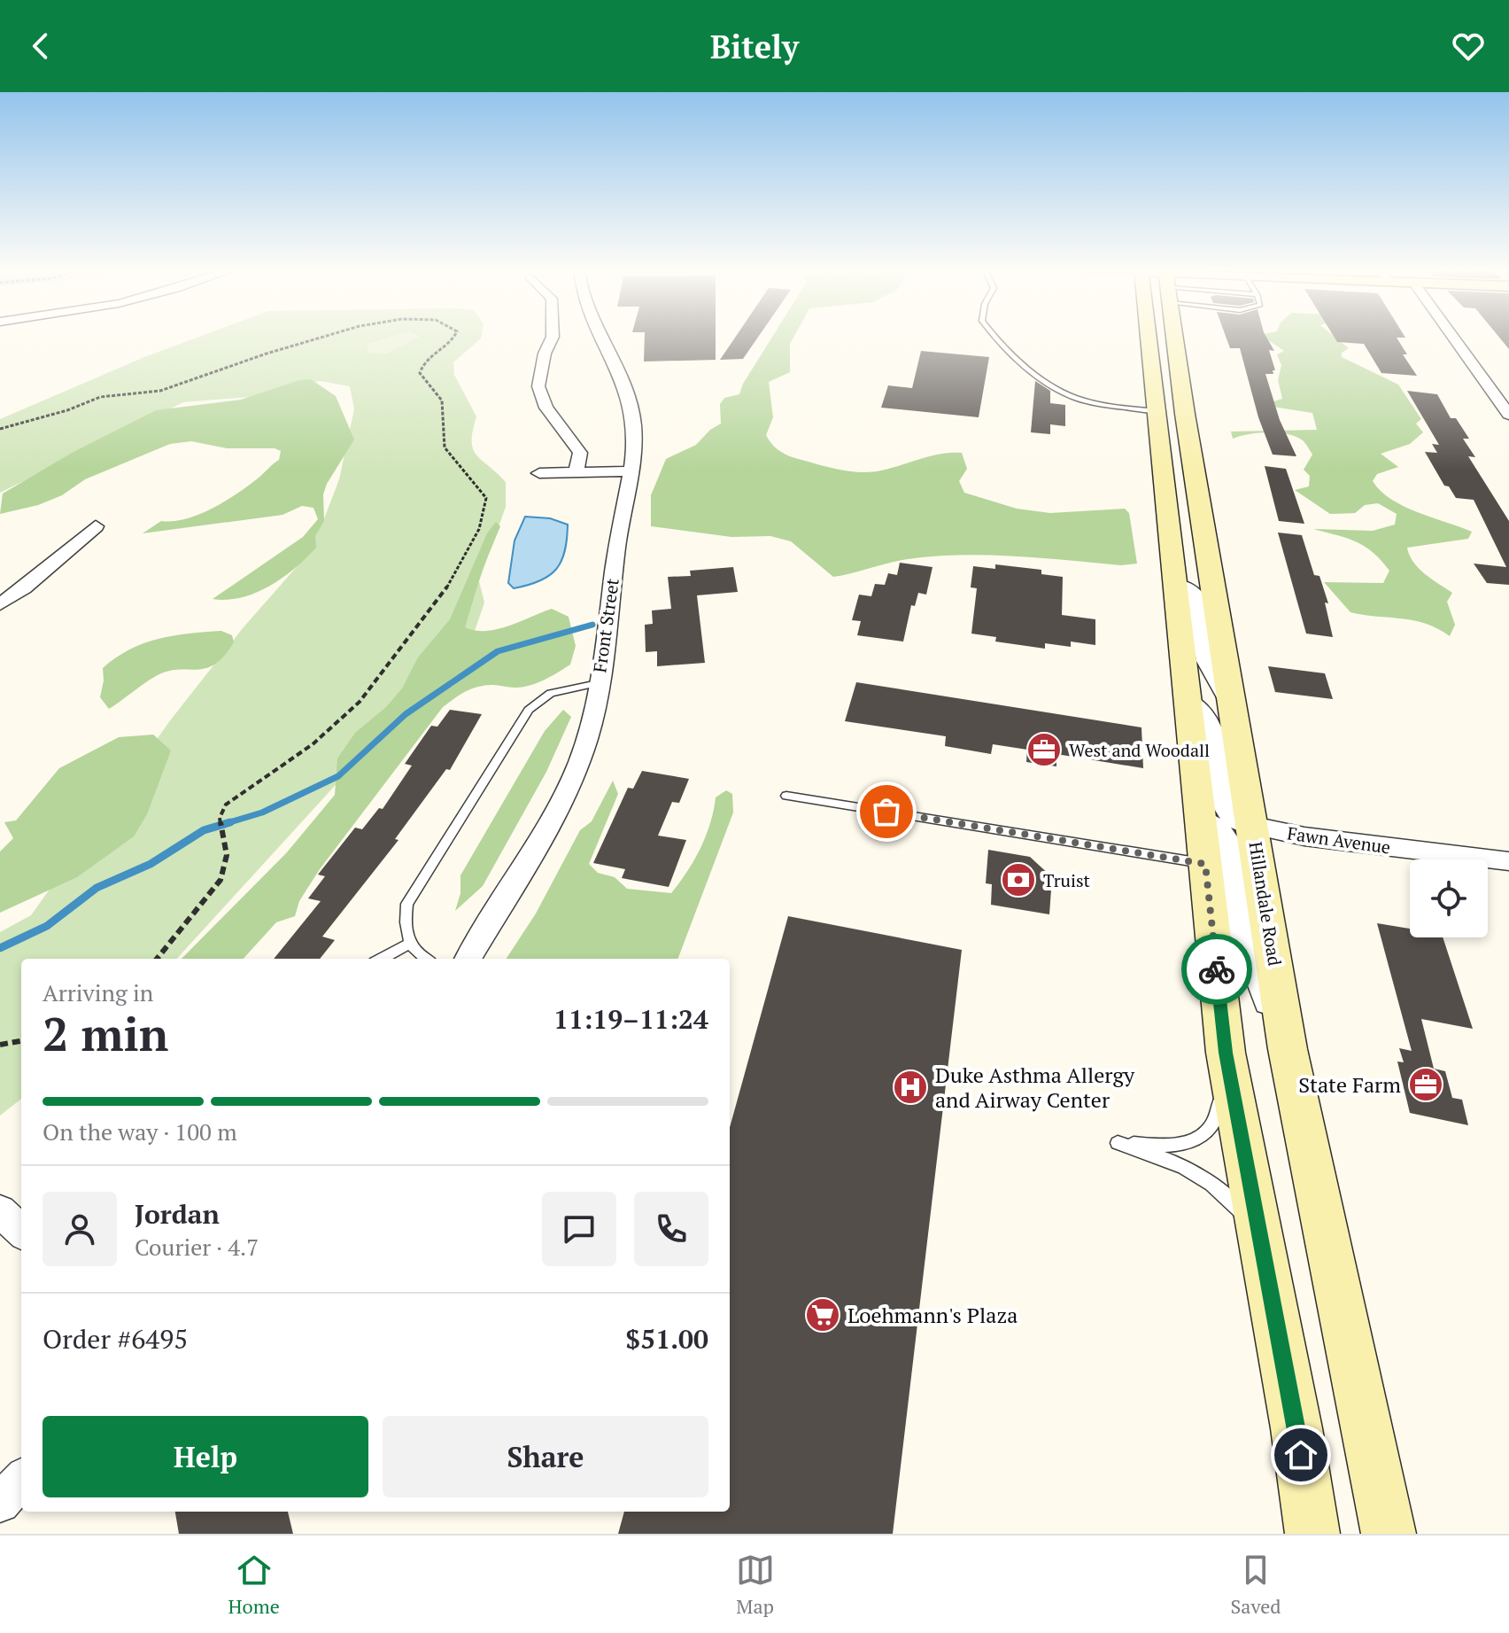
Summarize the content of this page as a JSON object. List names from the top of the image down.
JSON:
{
  "streets": {
    "main road": ["Hillandale Road"],
    "street": ["Front Street", "Fawn Avenue"]
  },
  "crossings": [
    ["Fawn Avenue", "Hillandale Road"]
  ],
  "places": {
    "office": ["West and Woodall", "State Farm"],
    "bank": ["Truist"],
    "hospital": ["Duke Asthma Allergy and Airway Center"],
    "supermarket": ["Loehmann's Plaza"]
  },
  "page": {
    "header": "Bitely",
    "heading": ["2 min", "Arriving in", "11:19–11:24"],
    "panel": [
      "Jordan",
      "Courier · 4.7",
      "Order #6495",
      "$51.00"
    ],
    "bar": "On the way · 100 m",
    "buttons": ["Help", "Share"],
    "tabs": ["Home", "Map", "Saved"]
  }
}
